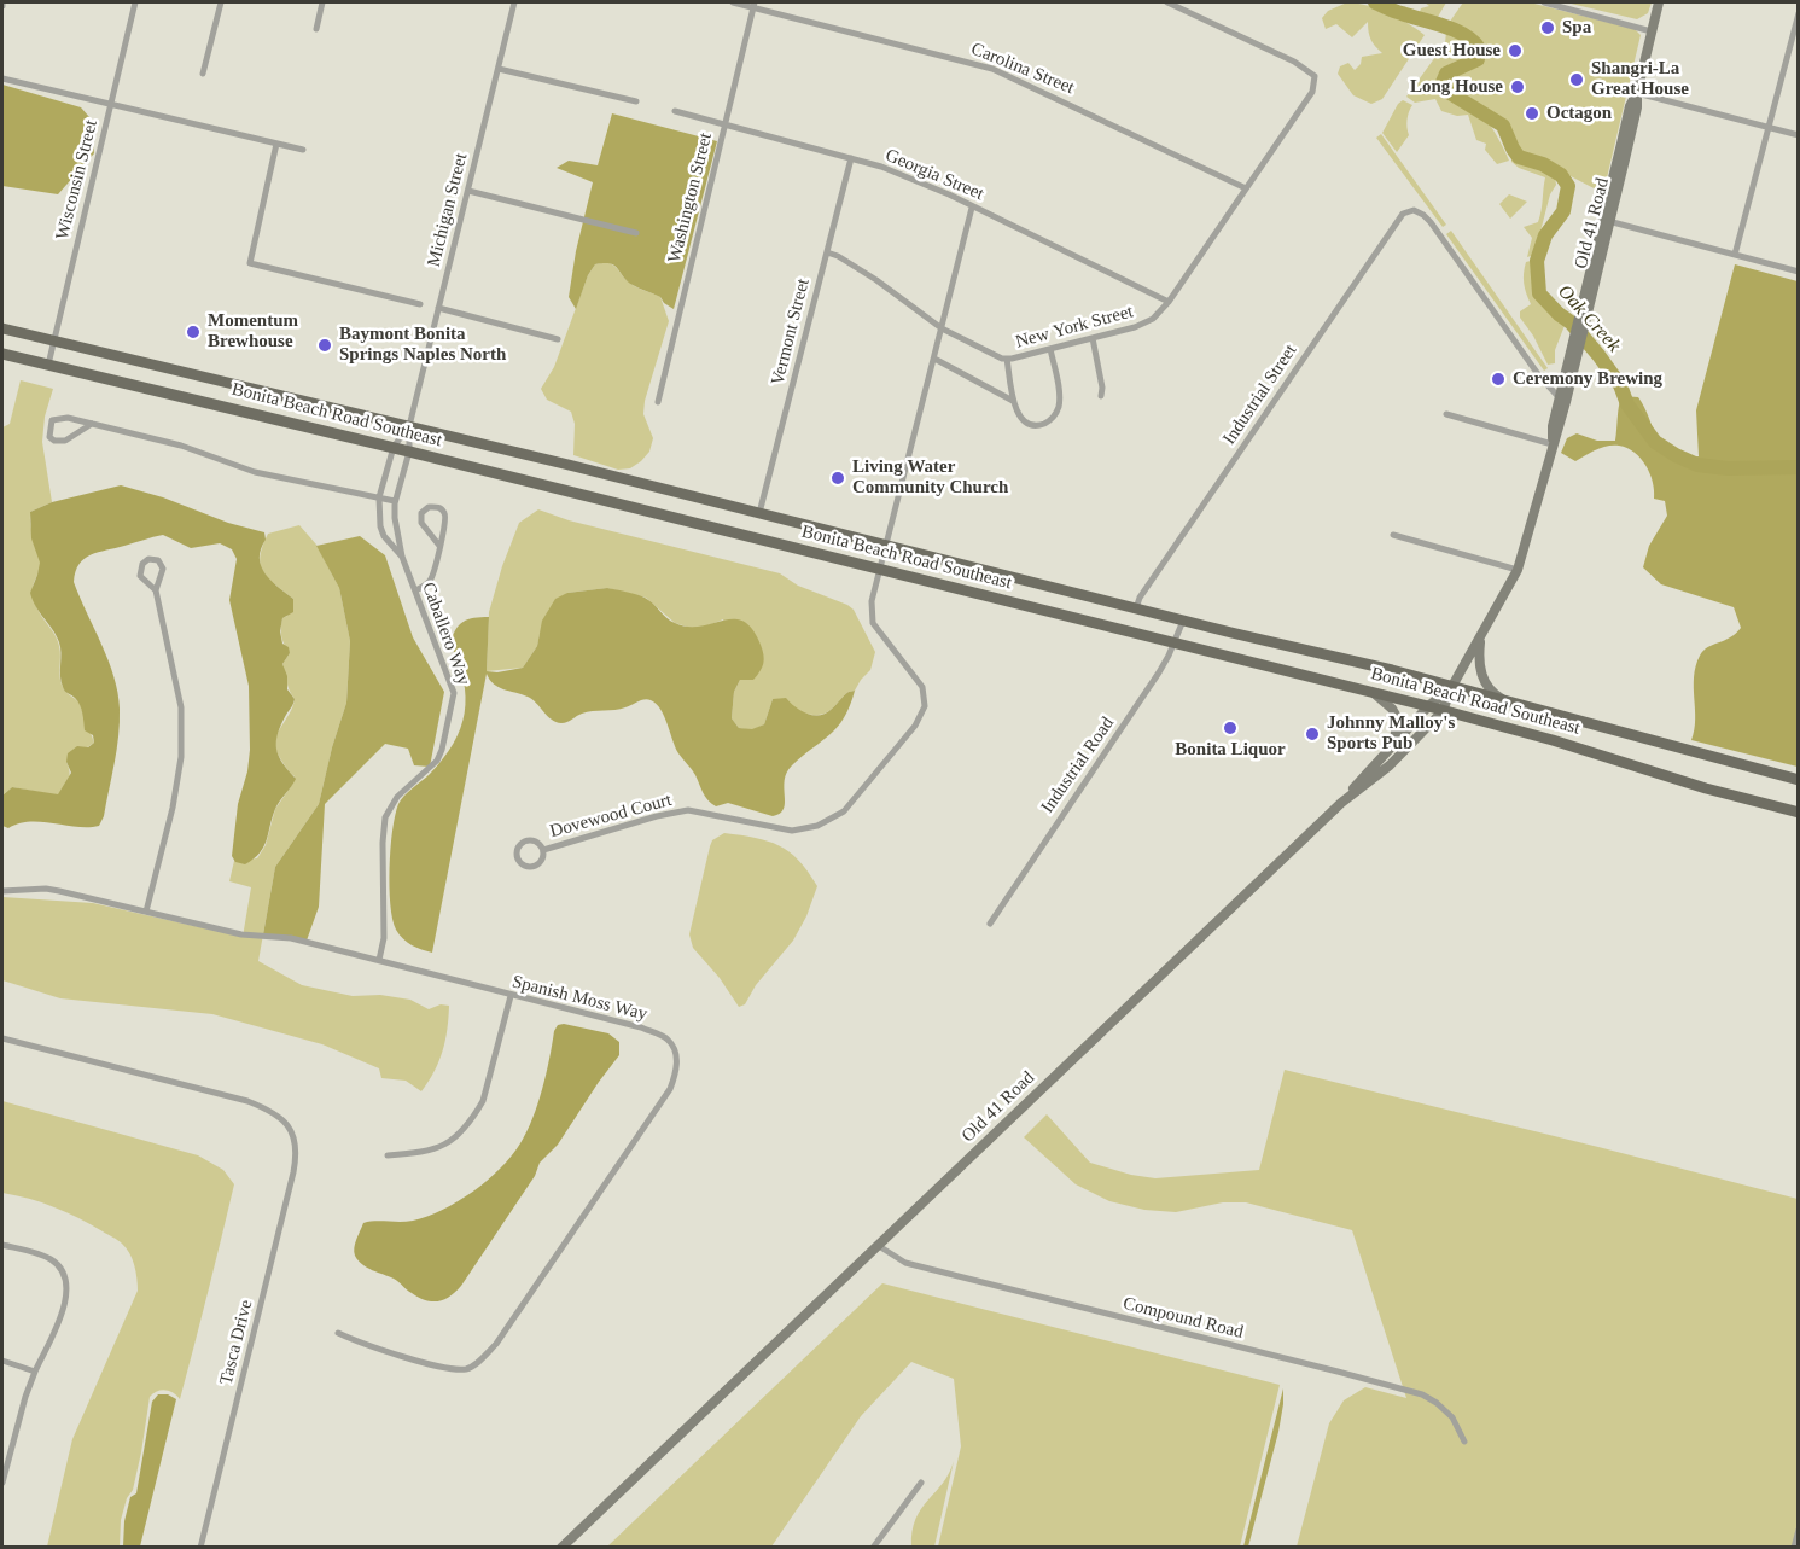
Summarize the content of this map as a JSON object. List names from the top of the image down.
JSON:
{
  "streets": {
    "main road": ["Bonita Beach Road Southeast"],
    "street": [
      "Carolina Street",
      "Georgia Street",
      "Wisconsin Street",
      "Washington Street",
      "Michigan Street",
      "Old 41 Road",
      "New York Street",
      "Vermont Street",
      "Industrial Street",
      "Caballero Way",
      "Industrial Road",
      "Dovewood Court",
      "Spanish Moss Way",
      "Compound Road",
      "Tasca Drive"
    ]
  },
  "crossings": [
    ["Carolina Street", "Washington Street"],
    ["Carolina Street", "New York Street"],
    ["Georgia Street", "Washington Street"],
    ["Georgia Street", "New York Street"],
    ["Georgia Street", "Vermont Street"],
    ["Georgia Street", "Dovewood Court"],
    ["Wisconsin Street", "Bonita Beach Road Southeast"],
    ["Michigan Street", "Bonita Beach Road Southeast"],
    ["Michigan Street", "Caballero Way"],
    ["Old 41 Road", "Industrial Street"],
    ["Old 41 Road", "Bonita Beach Road Southeast"],
    ["Old 41 Road", "Compound Road"],
    ["New York Street", "Vermont Street"],
    ["New York Street", "Dovewood Court"],
    ["Vermont Street", "Bonita Beach Road Southeast"],
    ["Industrial Street", "Bonita Beach Road Southeast"],
    ["Bonita Beach Road Southeast", "Caballero Way"],
    ["Bonita Beach Road Southeast", "Industrial Road"],
    ["Bonita Beach Road Southeast", "Dovewood Court"],
    ["Caballero Way", "Spanish Moss Way"]
  ],
  "water": ["Oak Creek"],
  "places": [
    "Spa",
    "Guest House",
    "Shangri-La Great House",
    "Long House",
    "Octagon",
    "Momentum Brewhouse",
    "Baymont Bonita Springs Naples North",
    "Ceremony Brewing",
    "Living Water Community Church",
    "Bonita Liquor",
    "Johnny Malloy's Sports Pub"
  ]
}
